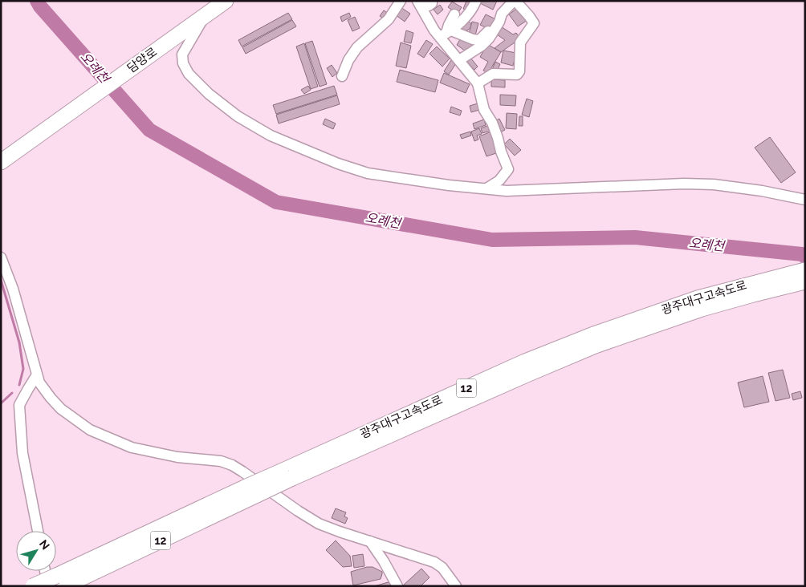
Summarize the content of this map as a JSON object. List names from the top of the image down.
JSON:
{
  "streets": {
    "highway": ["담양로", "광주대구고속도로", "12"]
  },
  "water": ["오례천"],
  "north": "top right"
}
